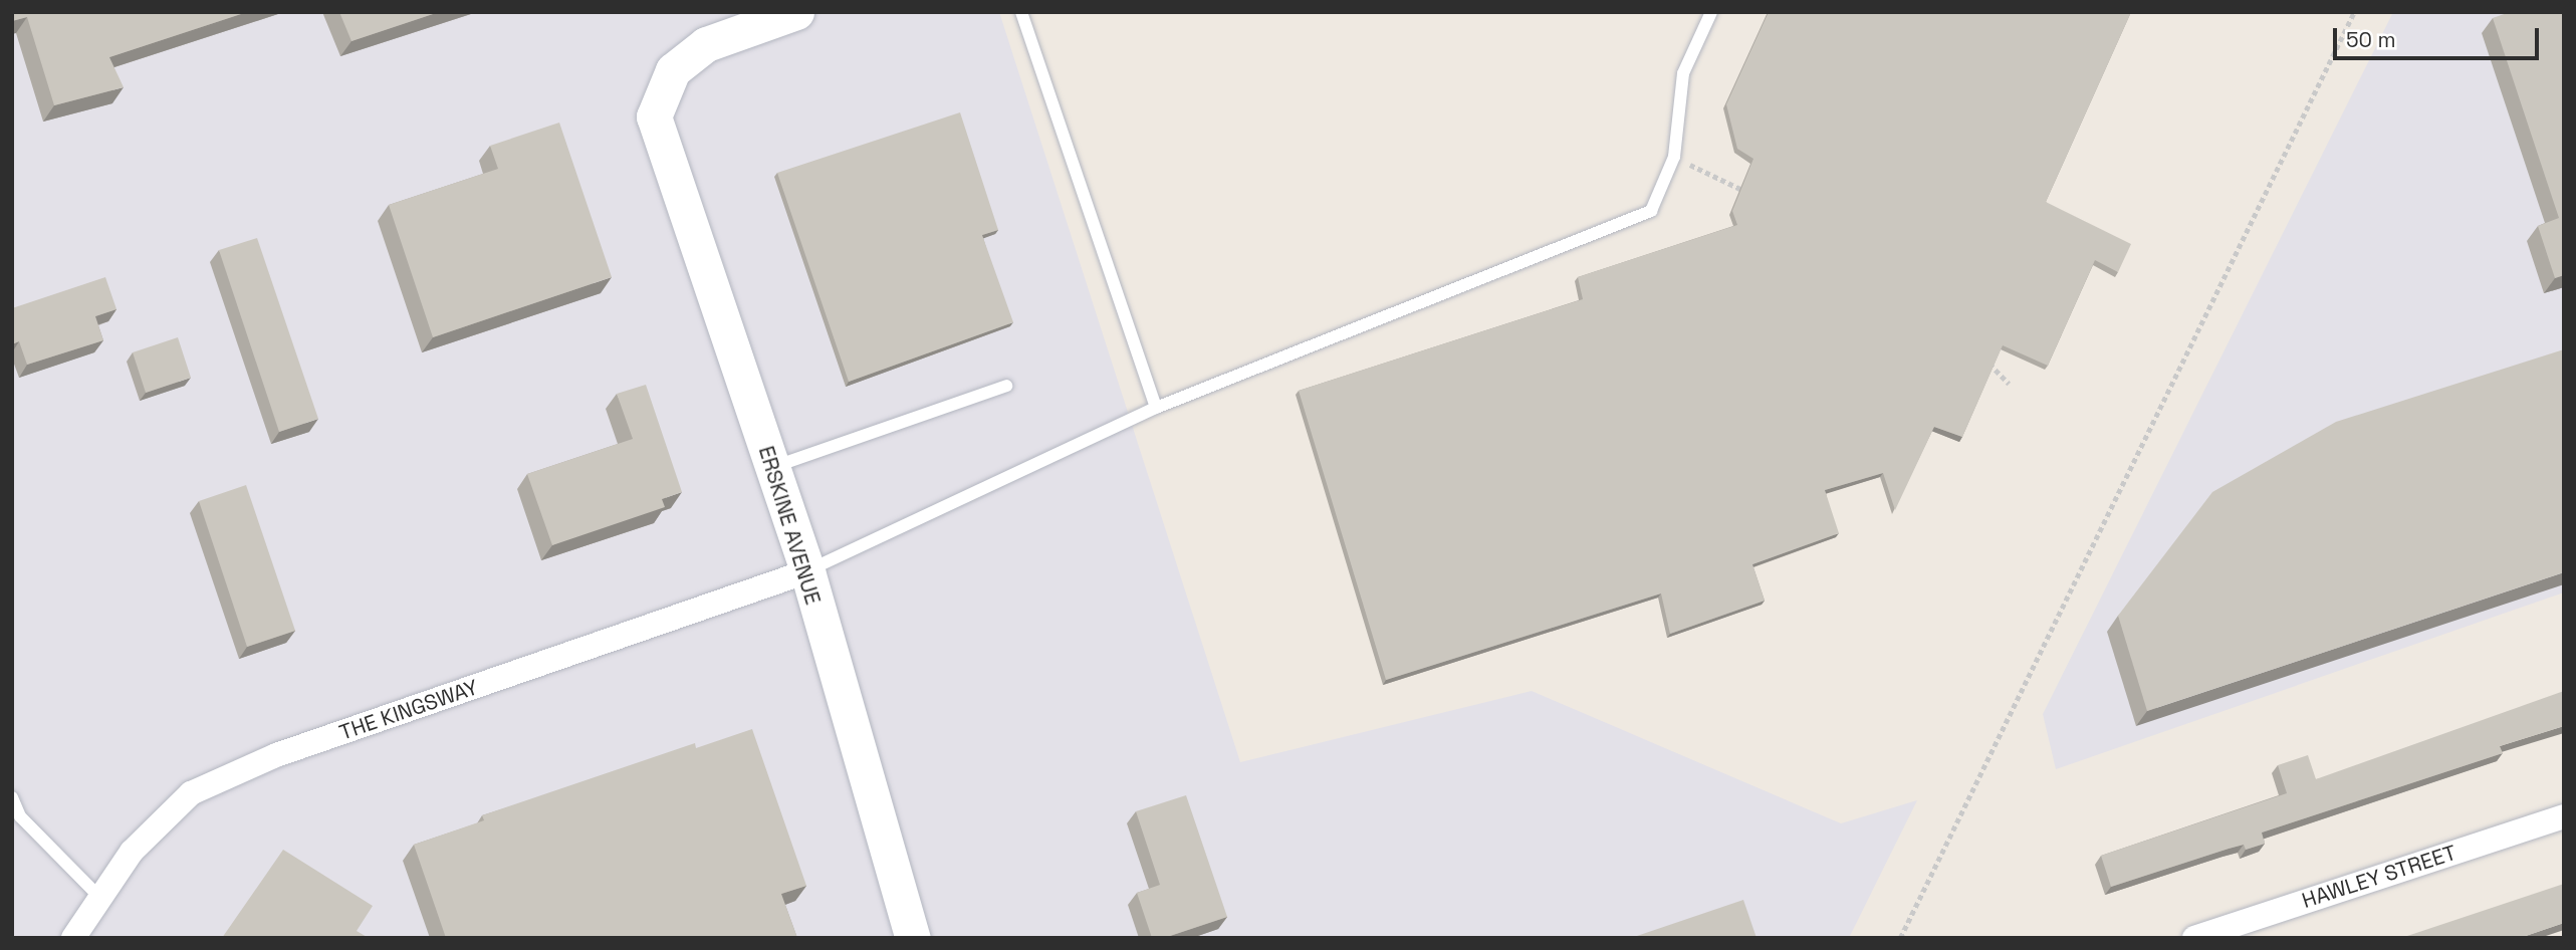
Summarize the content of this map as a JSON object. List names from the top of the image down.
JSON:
{
  "streets": {
    "street": ["ERSKINE AVENUE", "THE KINGSWAY", "HAWLEY STREET"]
  },
  "crossings": [
    ["ERSKINE AVENUE", "THE KINGSWAY"]
  ],
  "scale_bar": "50 m"
}
